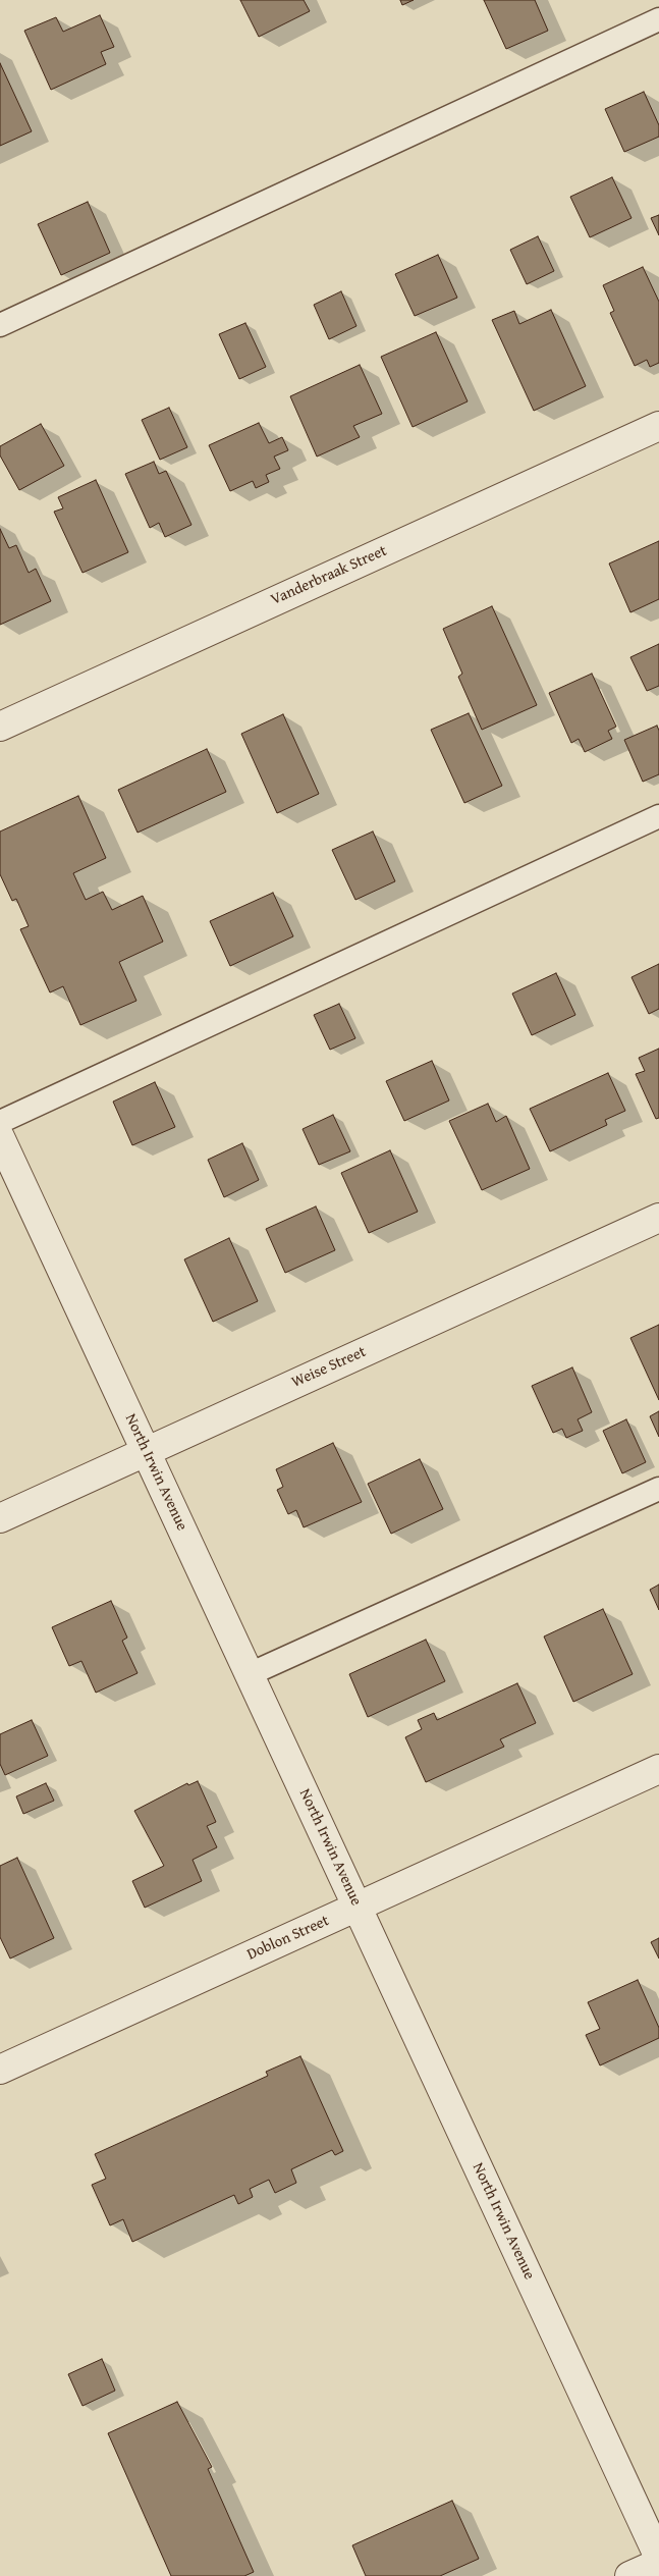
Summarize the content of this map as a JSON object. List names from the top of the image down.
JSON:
{
  "streets": {
    "street": [
      "Vanderbraak Street",
      "Weise Street",
      "North Irwin Avenue",
      "Doblon Street"
    ]
  },
  "crossings": [
    ["Weise Street", "North Irwin Avenue"],
    ["North Irwin Avenue", "Doblon Street"]
  ]
}
